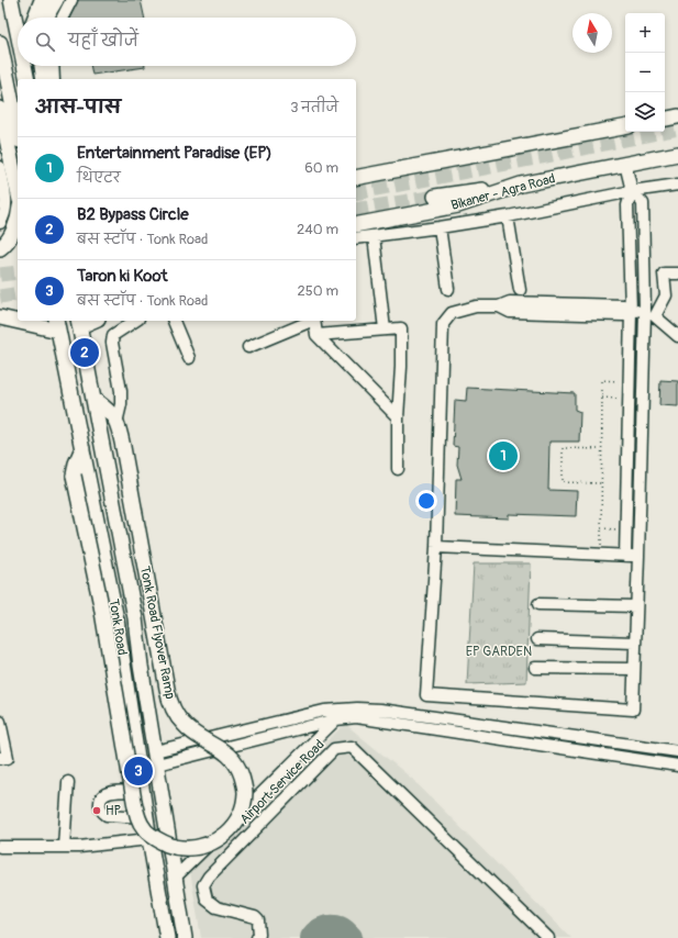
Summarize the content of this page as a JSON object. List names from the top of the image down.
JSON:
{
  "streets": {
    "main road": ["Bikaner - Agra Road", "Tonk Road", "Tonk Road Flyover Ramp"],
    "street": ["Airport Service Road"]
  },
  "crossings": [
    ["Tonk Road", "Tonk Road Flyover Ramp"]
  ],
  "parks": ["EP GARDEN"],
  "places": ["HP"],
  "north": "top",
  "page": {
    "map_buttons": ["+", "−"],
    "search": "यहाँ खोजें",
    "heading": ["आस-पास", "3 नतीजे"],
    "list": [
      {
        "mark": "1",
        "name": "Entertainment Paradise (EP)",
        "note": "थिएटर",
        "value": "60 m"
      },
      {
        "mark": "2",
        "name": "B2 Bypass Circle",
        "note": "बस स्टॉप · Tonk Road",
        "value": "240 m"
      },
      {
        "mark": "3",
        "name": "Taron ki Koot",
        "note": "बस स्टॉप · Tonk Road",
        "value": "250 m"
      }
    ],
    "pins": ["2", "1", "3"]
  }
}
